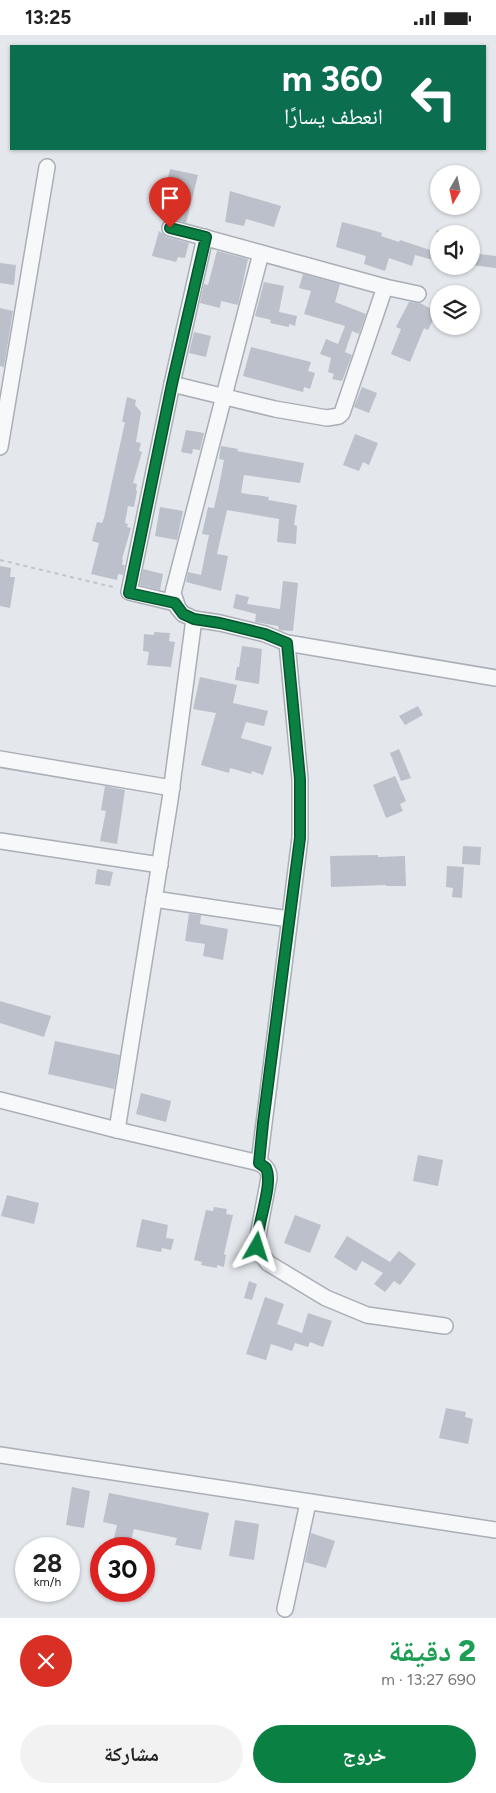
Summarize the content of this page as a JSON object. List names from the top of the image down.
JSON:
{
  "north": "bottom",
  "page": {
    "status": "13:25",
    "turn": ["360 m", "انعطف يسارًا"],
    "speed": "28 km/h",
    "limit": "30",
    "heading": ["2 دقيقة", "690 m · 13:27"],
    "buttons": ["خروج", "مشاركة"]
  }
}
